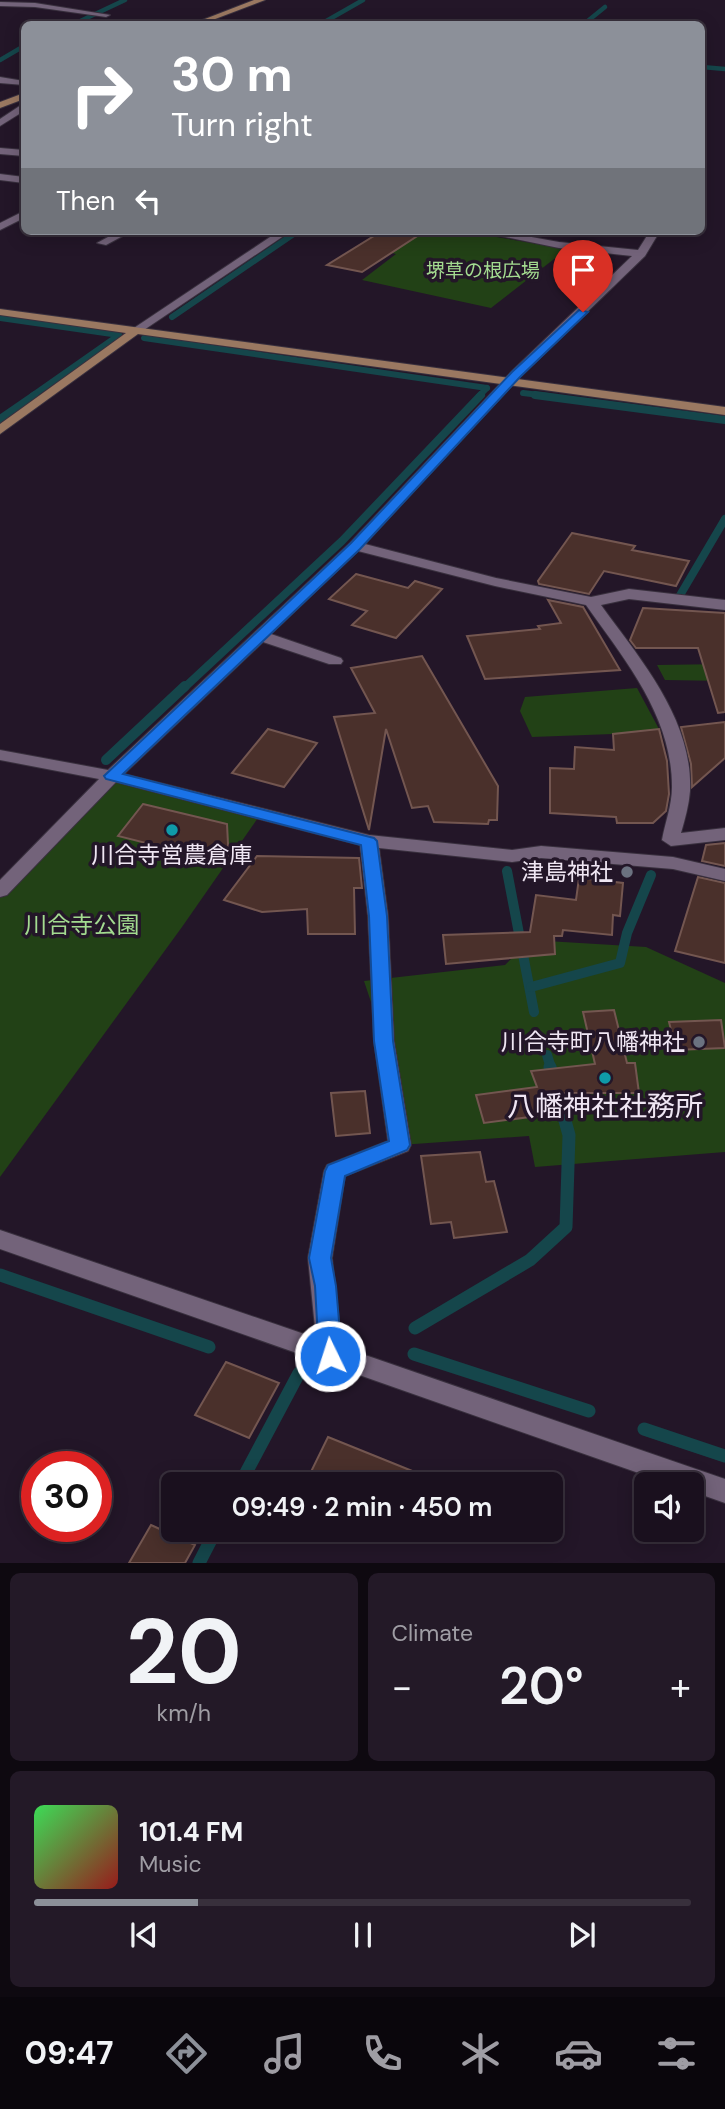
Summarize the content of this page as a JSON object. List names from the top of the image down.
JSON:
{
  "parks": ["堺草の根広場", "川合寺公園"],
  "places": [
    "川合寺営農倉庫",
    "津島神社",
    "川合寺町八幡神社",
    "八幡神社社務所"
  ],
  "page": {
    "turn": ["30 m", "Turn right"],
    "then": "Then",
    "limit": "30",
    "trip": "09:49 · 2 min · 450 m",
    "tile": [
      ["20", "km/h"],
      "Climate"
    ],
    "heat": ["−", "20°", "+"],
    "song": ["101.4 FM", "Music"],
    "tabs": "09:47"
  }
}
